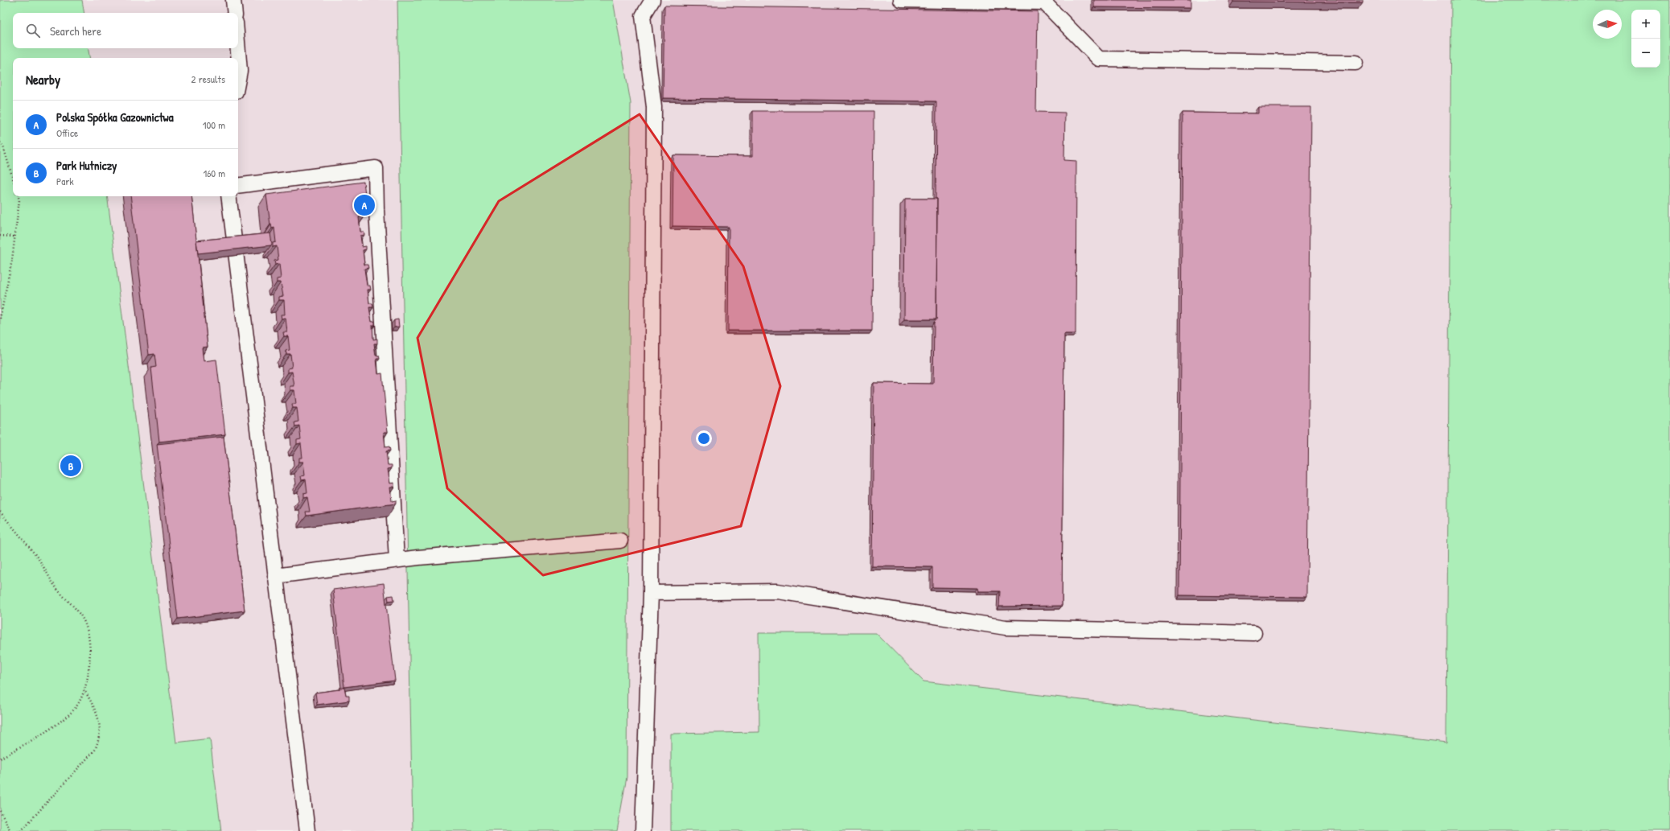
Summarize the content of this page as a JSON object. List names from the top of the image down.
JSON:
{
  "north": "right",
  "page": {
    "map_buttons": ["+", "−"],
    "search": "Search here",
    "heading": ["Nearby", "2 results"],
    "list": [
      {
        "mark": "A",
        "name": "Polska Spółka Gazownictwa",
        "note": "Office",
        "value": "100 m"
      },
      {
        "mark": "B",
        "name": "Park Hutniczy",
        "note": "Park",
        "value": "160 m"
      }
    ],
    "pins": ["A", "B"]
  }
}
